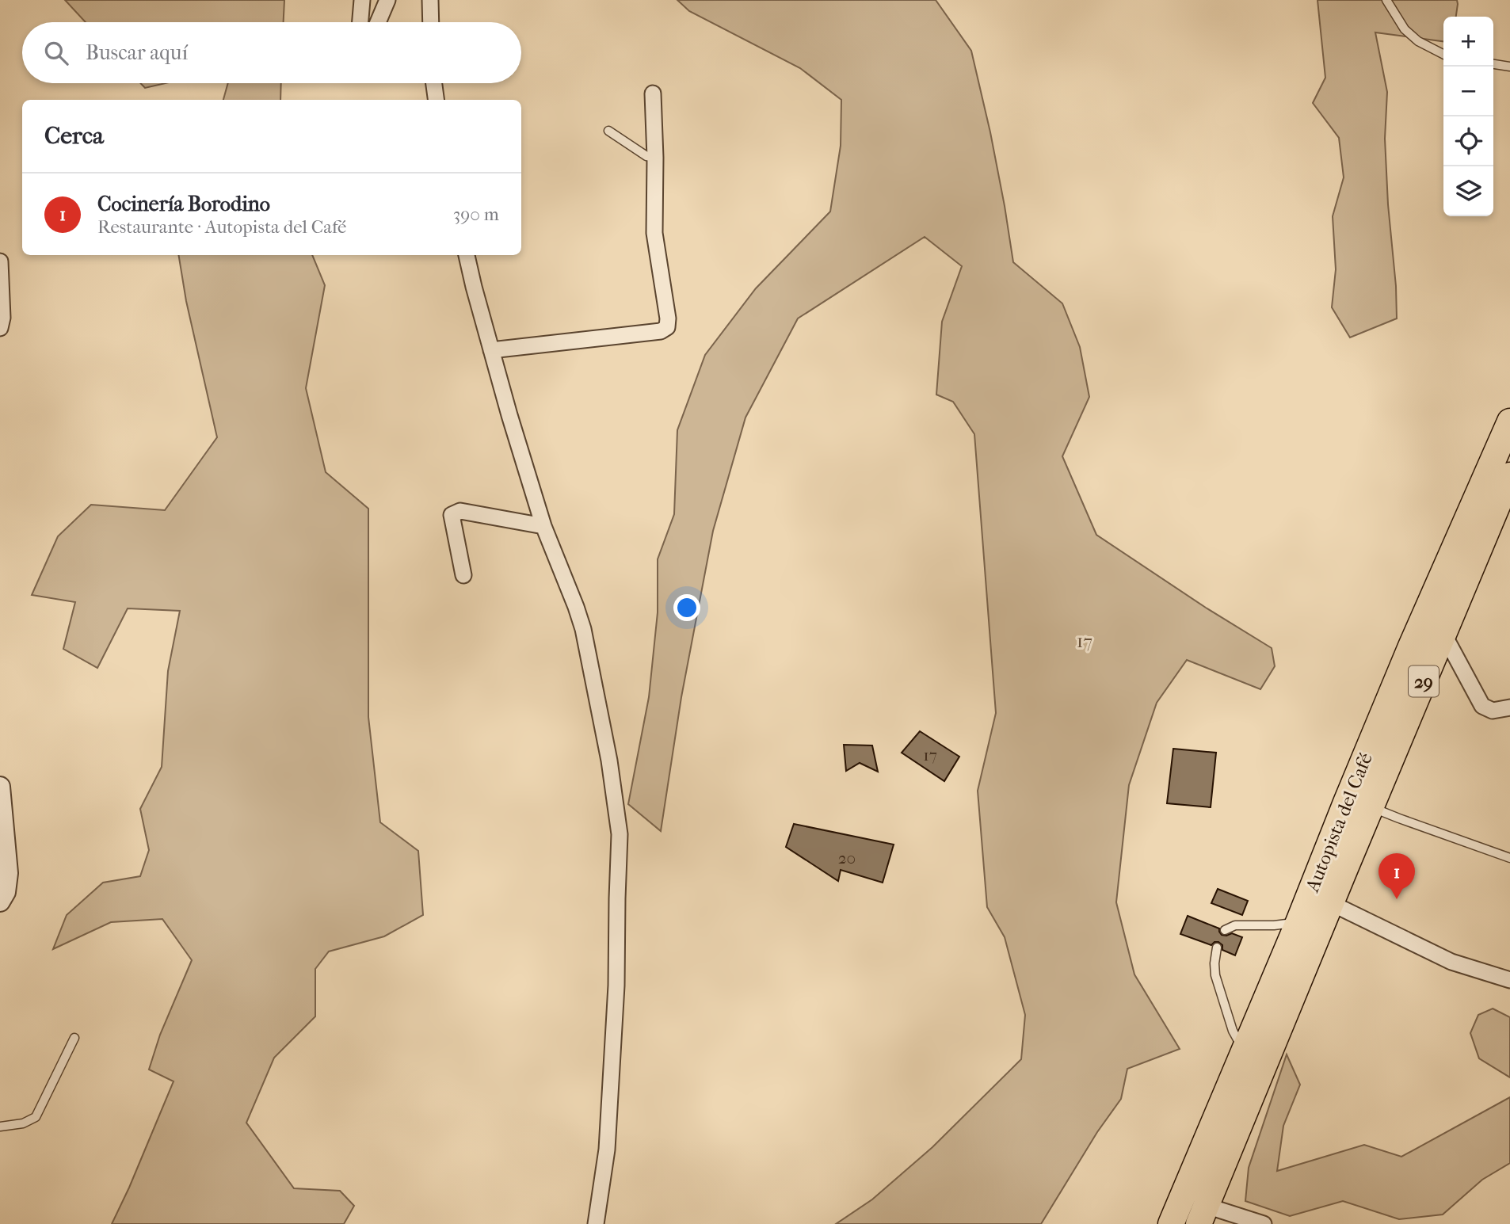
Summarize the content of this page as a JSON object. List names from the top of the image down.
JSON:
{
  "streets": {
    "highway": ["29", "Autopista del Café"]
  },
  "parks": ["17"],
  "house_numbers": ["17", "20"],
  "page": {
    "map_buttons": ["+", "−"],
    "search": "Buscar aquí",
    "heading": "Cerca",
    "list": [
      {
        "mark": "1",
        "name": "Cocinería Borodino",
        "note": "Restaurante · Autopista del Café",
        "value": "390 m"
      }
    ],
    "pins": "1"
  }
}
